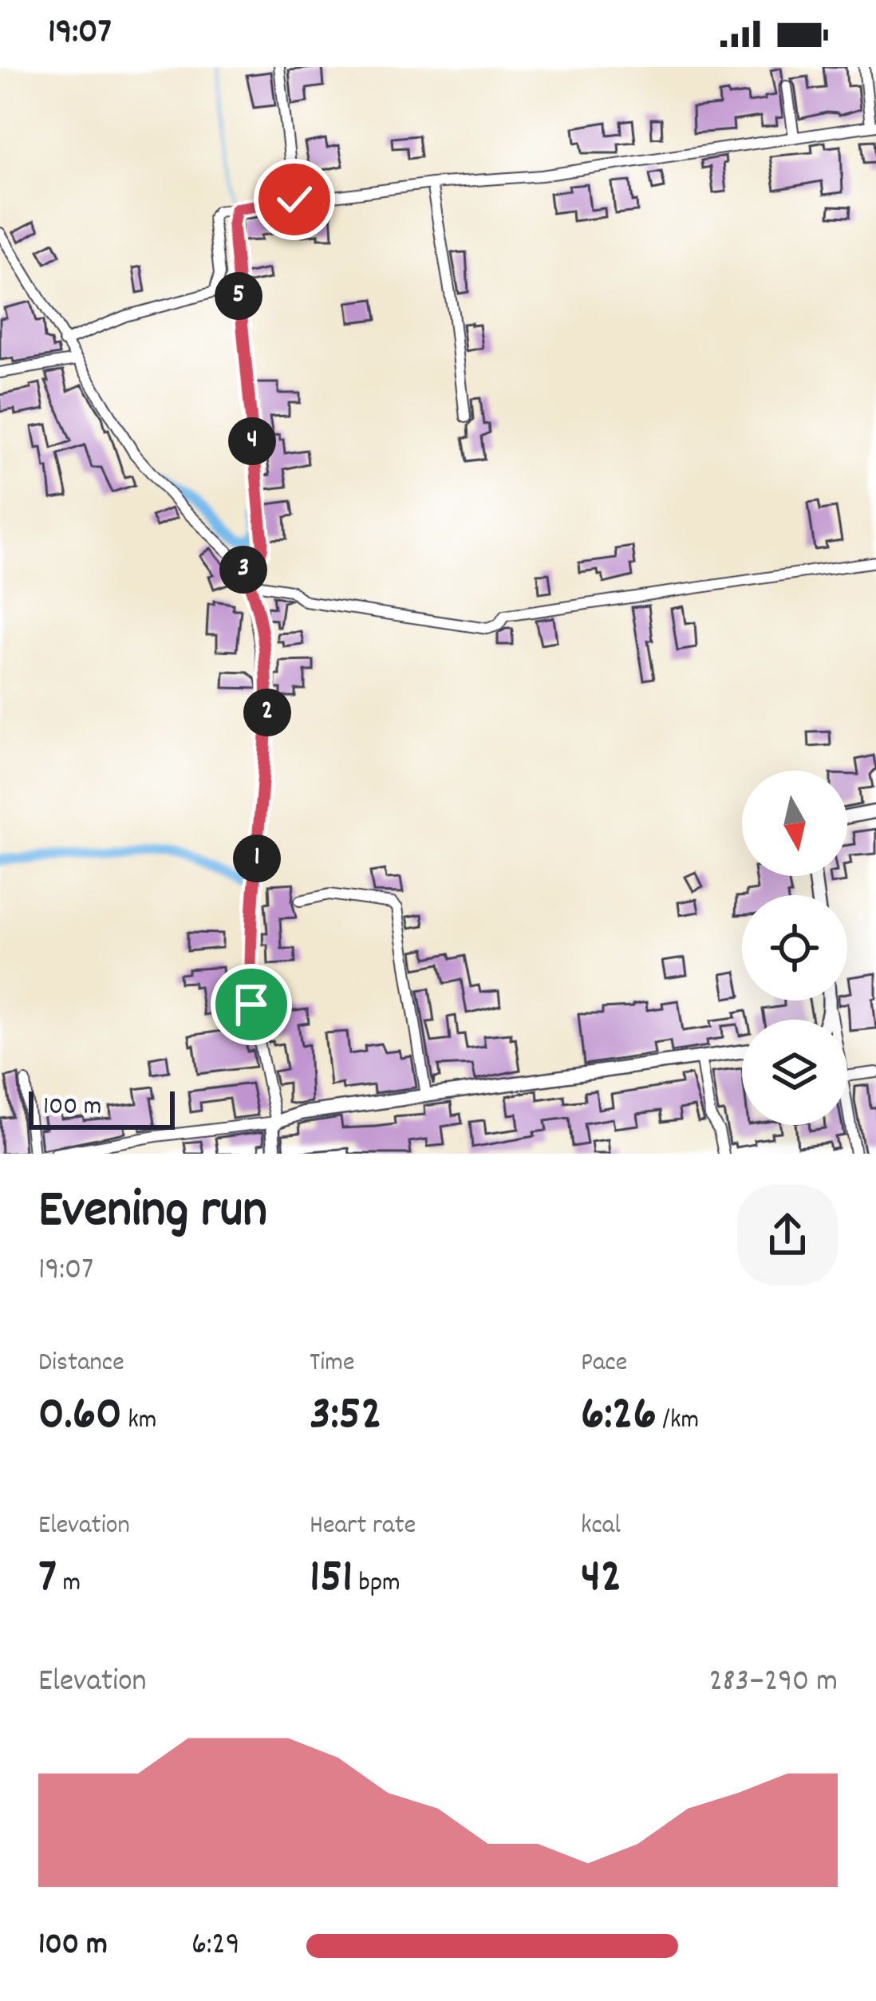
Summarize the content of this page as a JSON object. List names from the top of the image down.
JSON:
{
  "scale_bar": "100 m",
  "north": "bottom",
  "page": {
    "status": "19:07",
    "pins": [
      "5",
      "4",
      "3",
      "2",
      "1"
    ],
    "scale": "100 m",
    "heading": ["Evening run", "19:07"],
    "stats": [
      ["Distance", "0.60 km"],
      ["Time", "3:52"],
      ["Pace", "6:26 /km"],
      ["Elevation", "7 m"],
      ["Heart rate", "151 bpm"],
      ["kcal", "42"]
    ],
    "chart": ["Elevation", "283–290 m"],
    "list": [
      {
        "name": "100 m",
        "note": "6:29"
      }
    ]
  }
}
